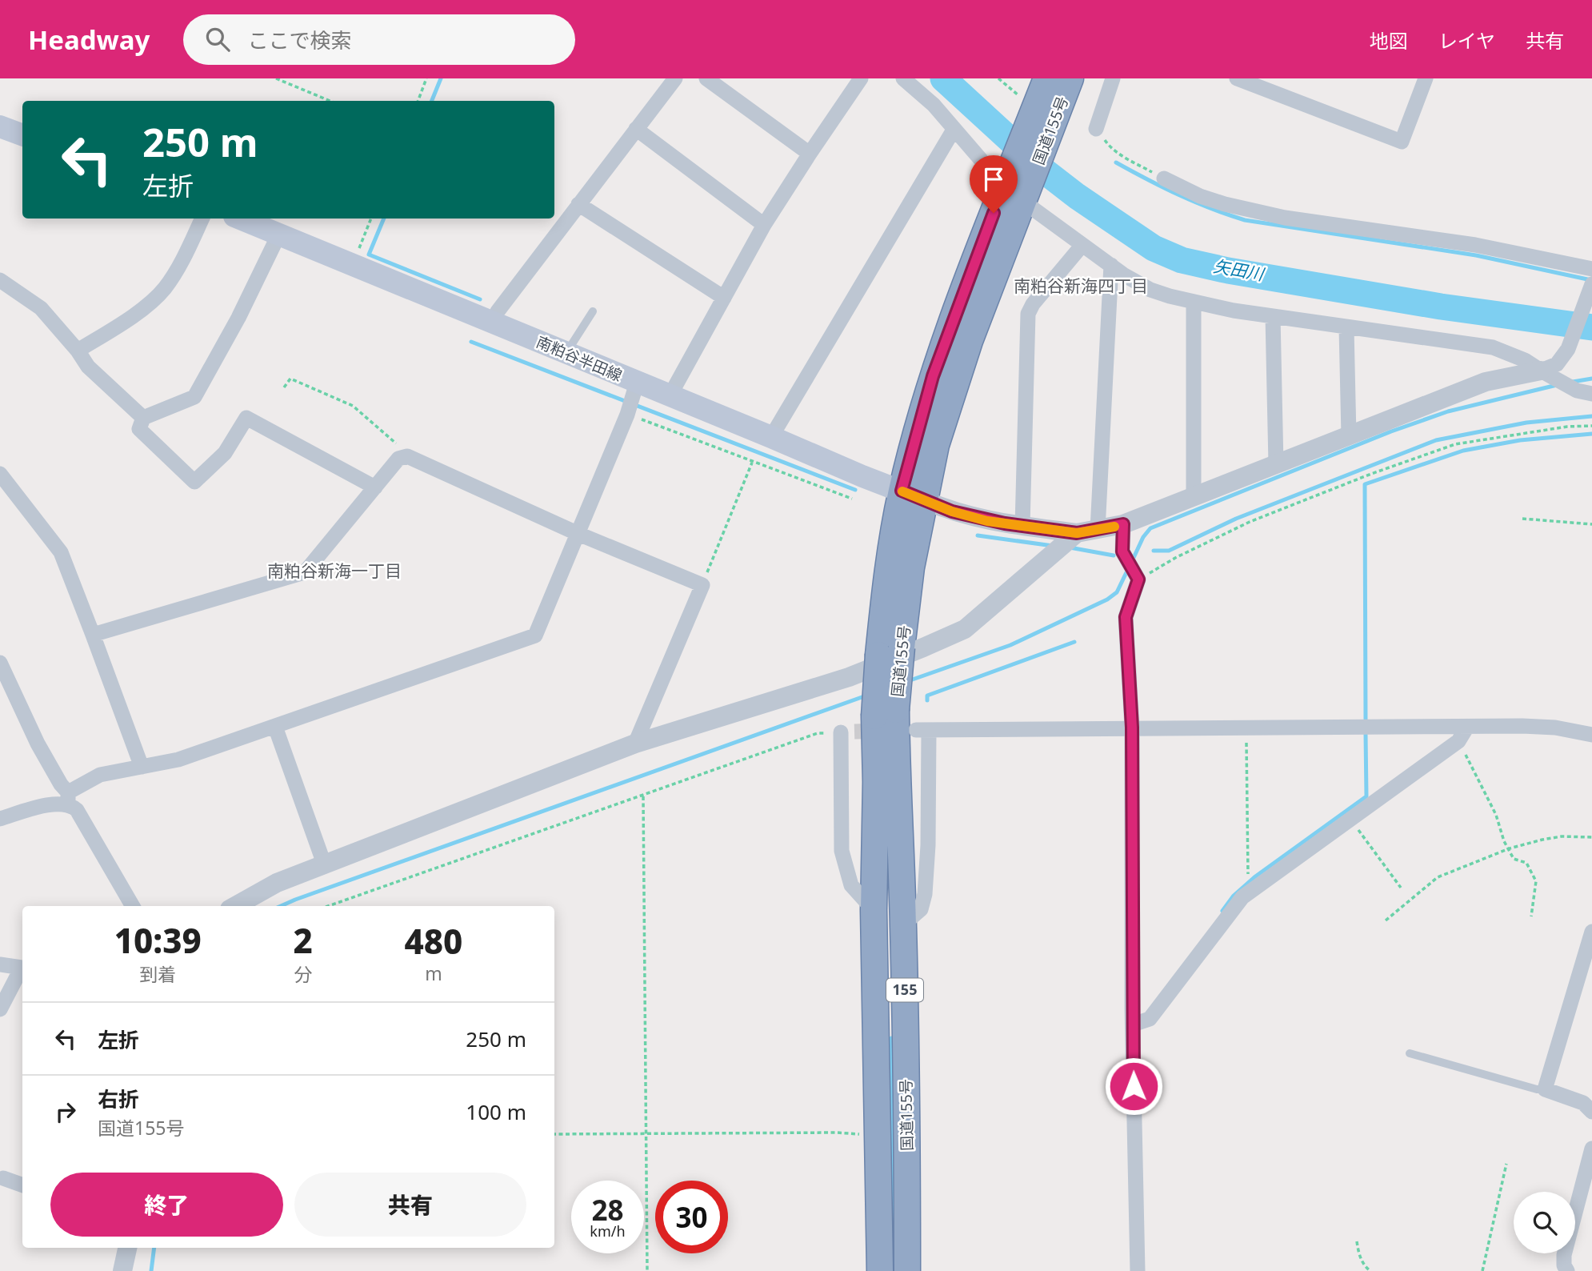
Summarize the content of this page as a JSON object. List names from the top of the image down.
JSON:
{
  "streets": {
    "highway": ["国道155号", "155"],
    "main road": ["南粕谷半田線"]
  },
  "crossings": [
    ["国道155号", "南粕谷半田線"]
  ],
  "districts": ["南粕谷新海四丁目", "南粕谷新海一丁目"],
  "water": ["矢田川"],
  "page": {
    "header": "Headway",
    "search": "ここで検索",
    "nav": ["地図", "レイヤ", "共有"],
    "turn": ["250 m", "左折"],
    "eta": [
      "10:39",
      "到着",
      "2",
      "分",
      "480",
      "m"
    ],
    "list": [
      {
        "name": "左折",
        "value": "250 m"
      },
      {
        "name": "右折",
        "note": "国道155号",
        "value": "100 m"
      }
    ],
    "buttons": ["終了", "共有"],
    "speed": "28 km/h",
    "limit": "30"
  }
}
